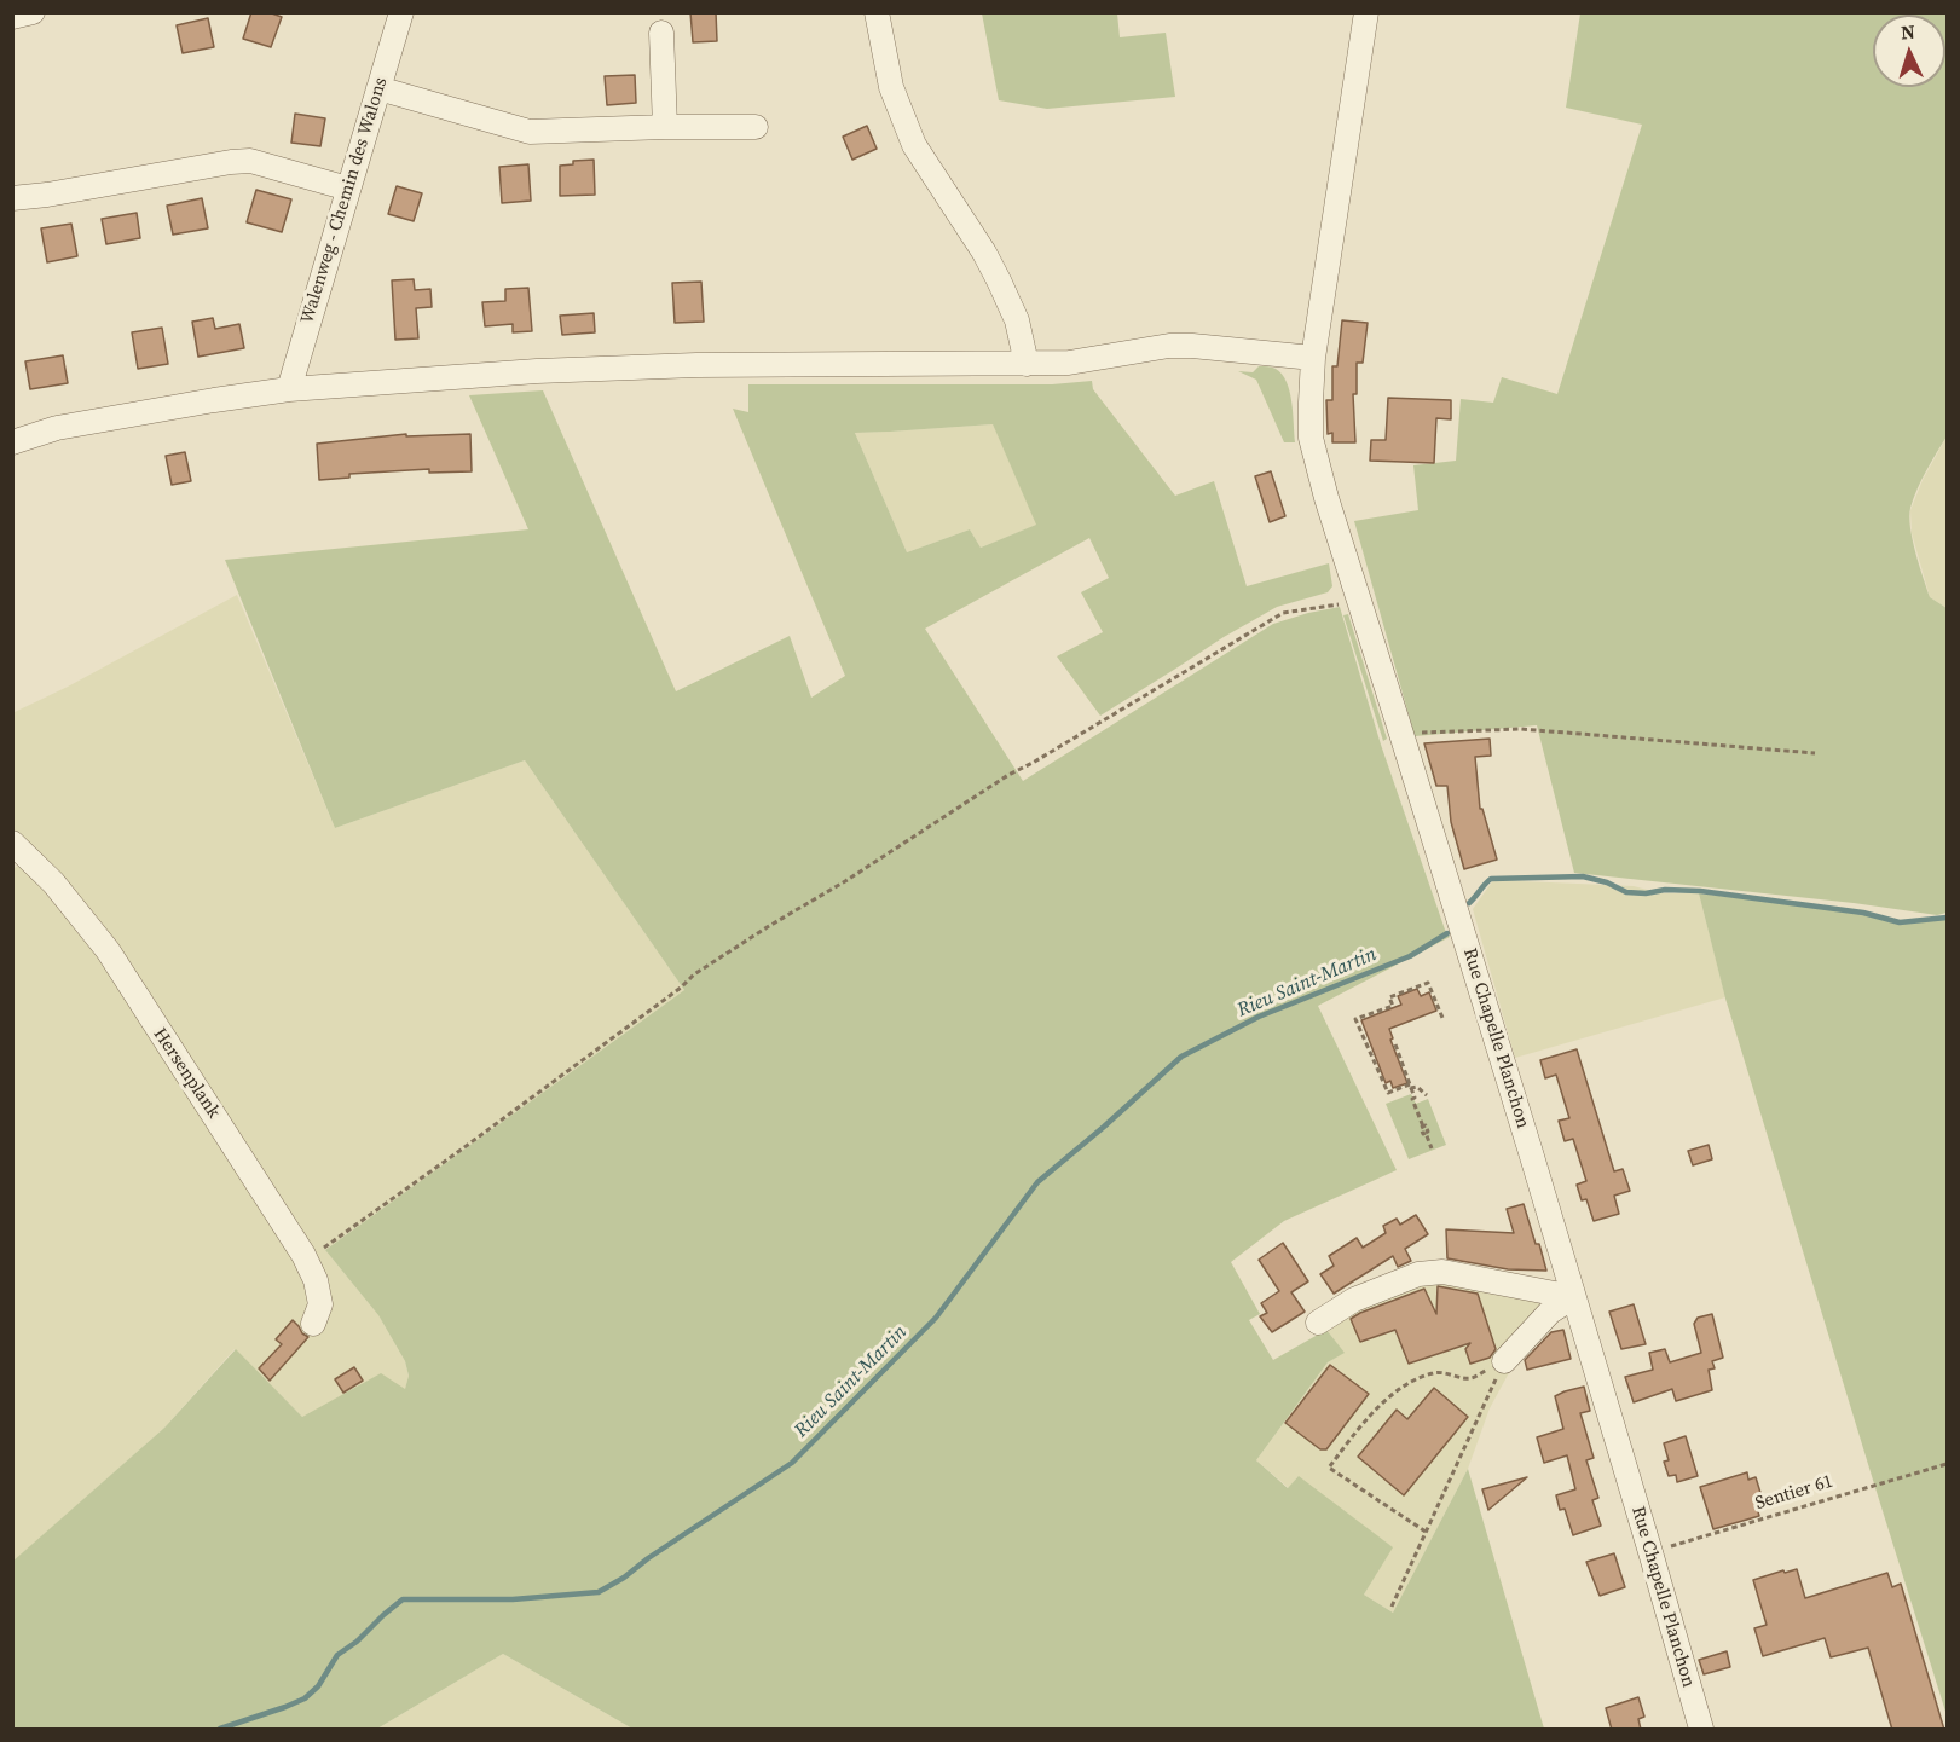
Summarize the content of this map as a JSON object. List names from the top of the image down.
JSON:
{
  "streets": {
    "street": ["Walenweg - Chemin des Walons", "Rue Chapelle Planchon", "Hersenplank"],
    "path": ["Sentier 61"]
  },
  "crossings": [
    ["Rue Chapelle Planchon", "Sentier 61"]
  ],
  "water": ["Rieu Saint-Martin"],
  "north": "top"
}
